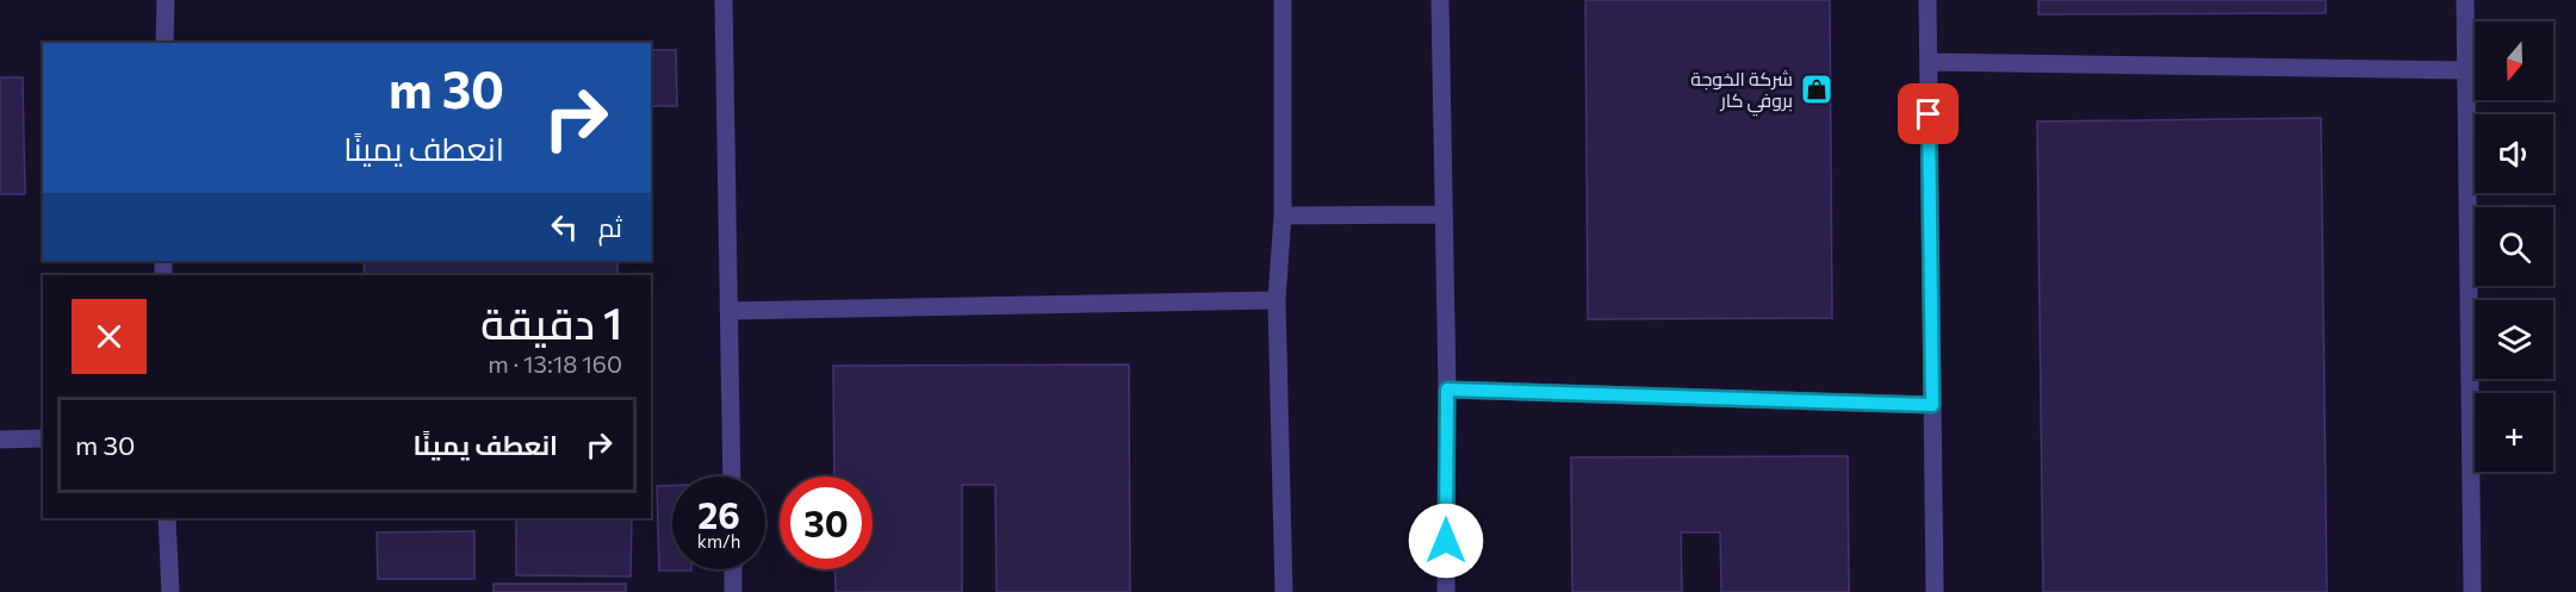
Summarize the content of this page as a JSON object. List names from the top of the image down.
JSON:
{
  "places": {
    "shop": ["شركة الخوجة بروفي كار"]
  },
  "north": "bottom",
  "page": {
    "map_buttons": "+",
    "turn": ["30 m", "انعطف يمينًا"],
    "then": "ثم",
    "heading": ["1 دقيقة", "160 m · 13:18"],
    "list": [
      {
        "name": "انعطف يمينًا",
        "value": "30 m"
      }
    ],
    "speed": "26 km/h",
    "limit": "30"
  }
}
